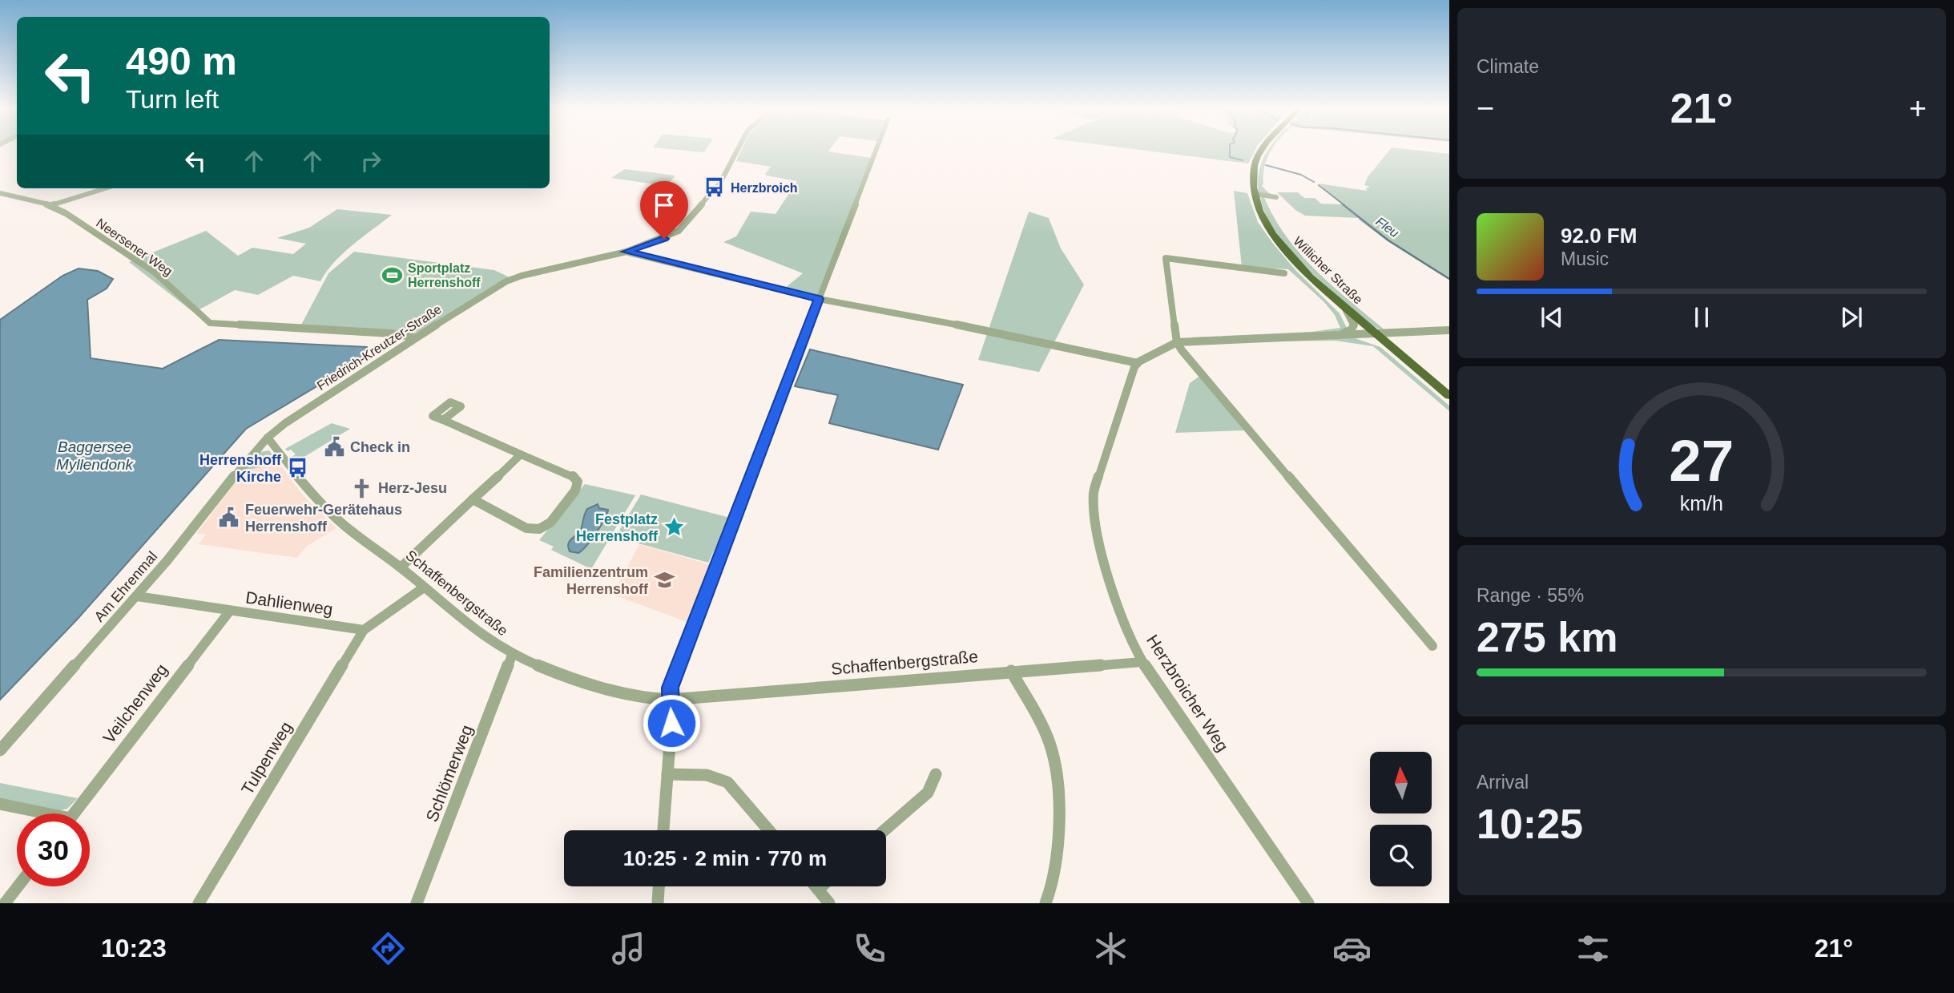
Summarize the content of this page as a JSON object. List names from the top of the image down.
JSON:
{
  "streets": {
    "main road": ["Willicher Straße"],
    "street": [
      "Neersener Weg",
      "Friedrich-Kreutzer-Straße",
      "Am Ehrenmal",
      "Schaffenbergstraße",
      "Dahlienweg",
      "Herzbroicher Weg",
      "Veilchenweg",
      "Tulpenweg",
      "Schlömerweg"
    ]
  },
  "crossings": [
    ["Neersener Weg", "Friedrich-Kreutzer-Straße"],
    ["Friedrich-Kreutzer-Straße", "Am Ehrenmal"],
    ["Friedrich-Kreutzer-Straße", "Schaffenbergstraße"],
    ["Am Ehrenmal", "Schaffenbergstraße"],
    ["Am Ehrenmal", "Dahlienweg"],
    ["Schaffenbergstraße", "Herzbroicher Weg"],
    ["Schaffenbergstraße", "Schlömerweg"],
    ["Dahlienweg", "Veilchenweg"],
    ["Dahlienweg", "Tulpenweg"]
  ],
  "water": ["Fleu", "Baggersee Myllendonk"],
  "places": {
    "bus stop": ["Herzbroich", "Herrenshoff Kirche"],
    "sports": ["Sportplatz Herrenshoff"],
    "public building": ["Check in", "Feuerwehr-Gerätehaus Herrenshoff"],
    "church": ["Herz-Jesu"],
    "place": ["Festplatz Herrenshoff"],
    "school or university": ["Familienzentrum Herrenshoff"]
  },
  "north": "top",
  "page": {
    "tile": [
      "Climate",
      ["Range · 55%", "275 km"],
      ["Arrival", "10:25"]
    ],
    "turn": ["490 m", "Turn left"],
    "heat": ["−", "21°", "+"],
    "song": ["92.0 FM", "Music"],
    "limit": "30",
    "trip": "10:25 · 2 min · 770 m",
    "tabs": ["10:23", "21°"],
    "gauge": ["27", "km/h"]
  }
}
